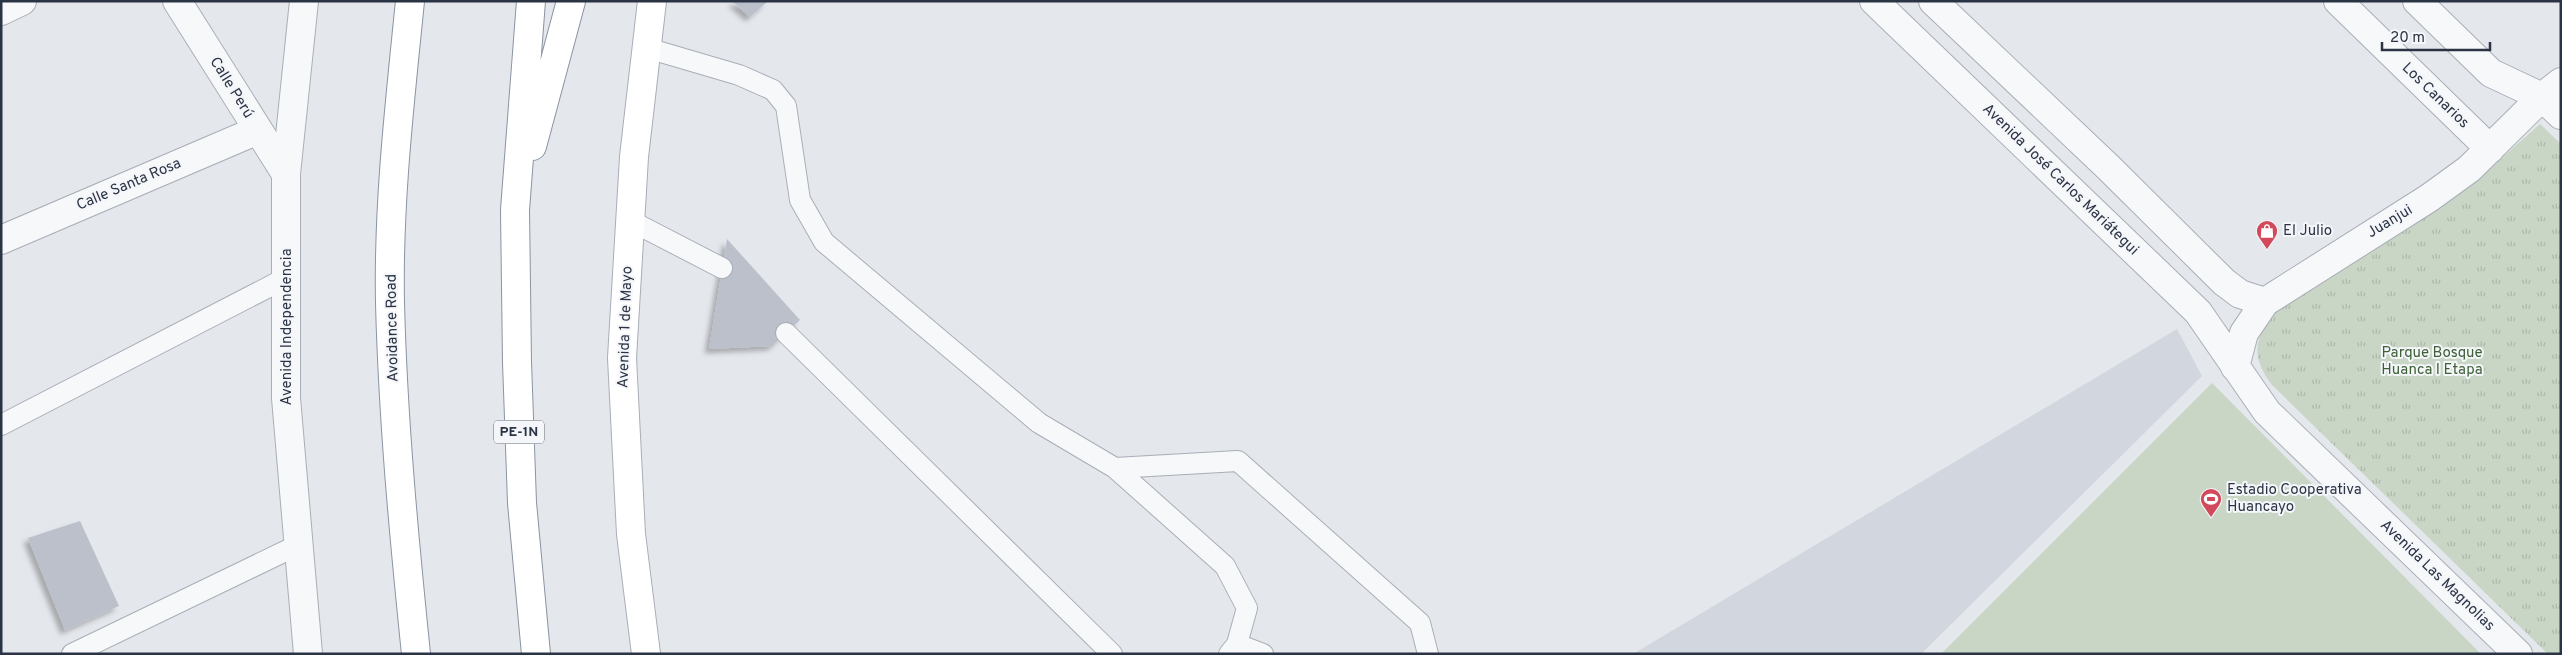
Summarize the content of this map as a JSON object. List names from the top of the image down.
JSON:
{
  "streets": {
    "main road": ["Avenida 1 de Mayo", "Avoidance Road", "PE-1N"],
    "street": [
      "Calle Perú",
      "Los Canarios",
      "Avenida José Carlos Mariátegui",
      "Calle Santa Rosa",
      "Juanjui",
      "Avenida Independencia",
      "Avenida Las Magnolias"
    ]
  },
  "crossings": [
    ["Calle Perú", "Calle Santa Rosa"],
    ["Calle Perú", "Avenida Independencia"],
    ["Los Canarios", "Juanjui"],
    ["Avenida José Carlos Mariátegui", "Juanjui"],
    ["Avenida José Carlos Mariátegui", "Avenida Las Magnolias"],
    ["Juanjui", "Avenida Las Magnolias"]
  ],
  "parks": ["Parque Bosque Huanca I Etapa"],
  "places": {
    "shop": ["El Julio"],
    "sports": ["Estadio Cooperativa Huancayo"]
  },
  "scale_bar": "20 m"
}
